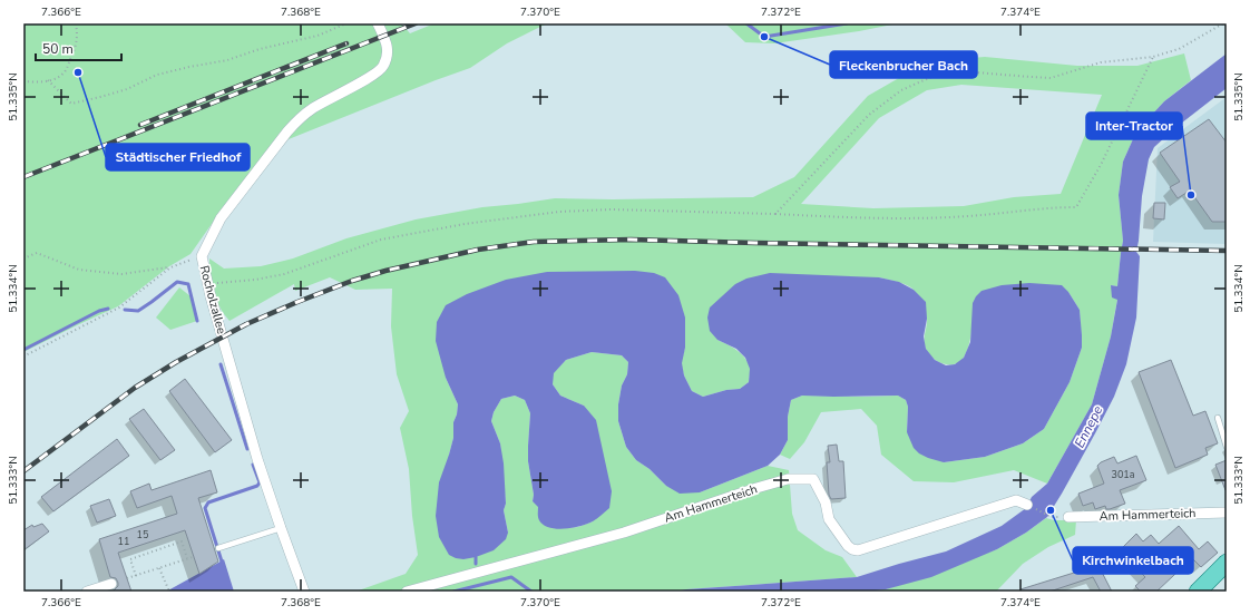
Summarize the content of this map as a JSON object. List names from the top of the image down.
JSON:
{
  "streets": {
    "street": ["Rocholzallee", "Am Hammerteich"]
  },
  "water": ["Ennepe"],
  "places": [
    "Fleckenbrucher Bach",
    "Städtischer Friedhof",
    "Inter-Tractor",
    "Kirchwinkelbach"
  ],
  "house_numbers": ["301a", "15", "11"],
  "scale_bar": "50 m",
  "coordinates": [
    "7.366°E",
    "7.368°E",
    "7.370°E",
    "7.372°E",
    "7.374°E",
    "51.335°N",
    "51.334°N",
    "51.333°N"
  ]
}
